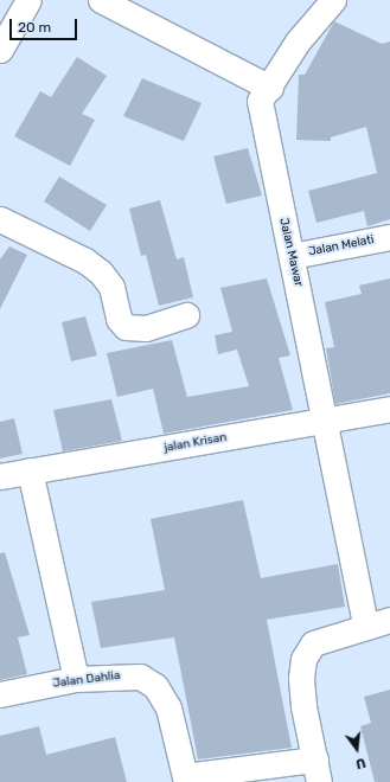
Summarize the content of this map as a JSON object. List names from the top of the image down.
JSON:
{
  "streets": {
    "street": [
      "Jalan Melati",
      "Jalan Mawar",
      "jalan Krisan",
      "Jalan Dahlia"
    ]
  },
  "crossings": [
    ["Jalan Melati", "Jalan Mawar"],
    ["Jalan Mawar", "jalan Krisan"]
  ],
  "scale_bar": "20 m",
  "north": "bottom"
}
